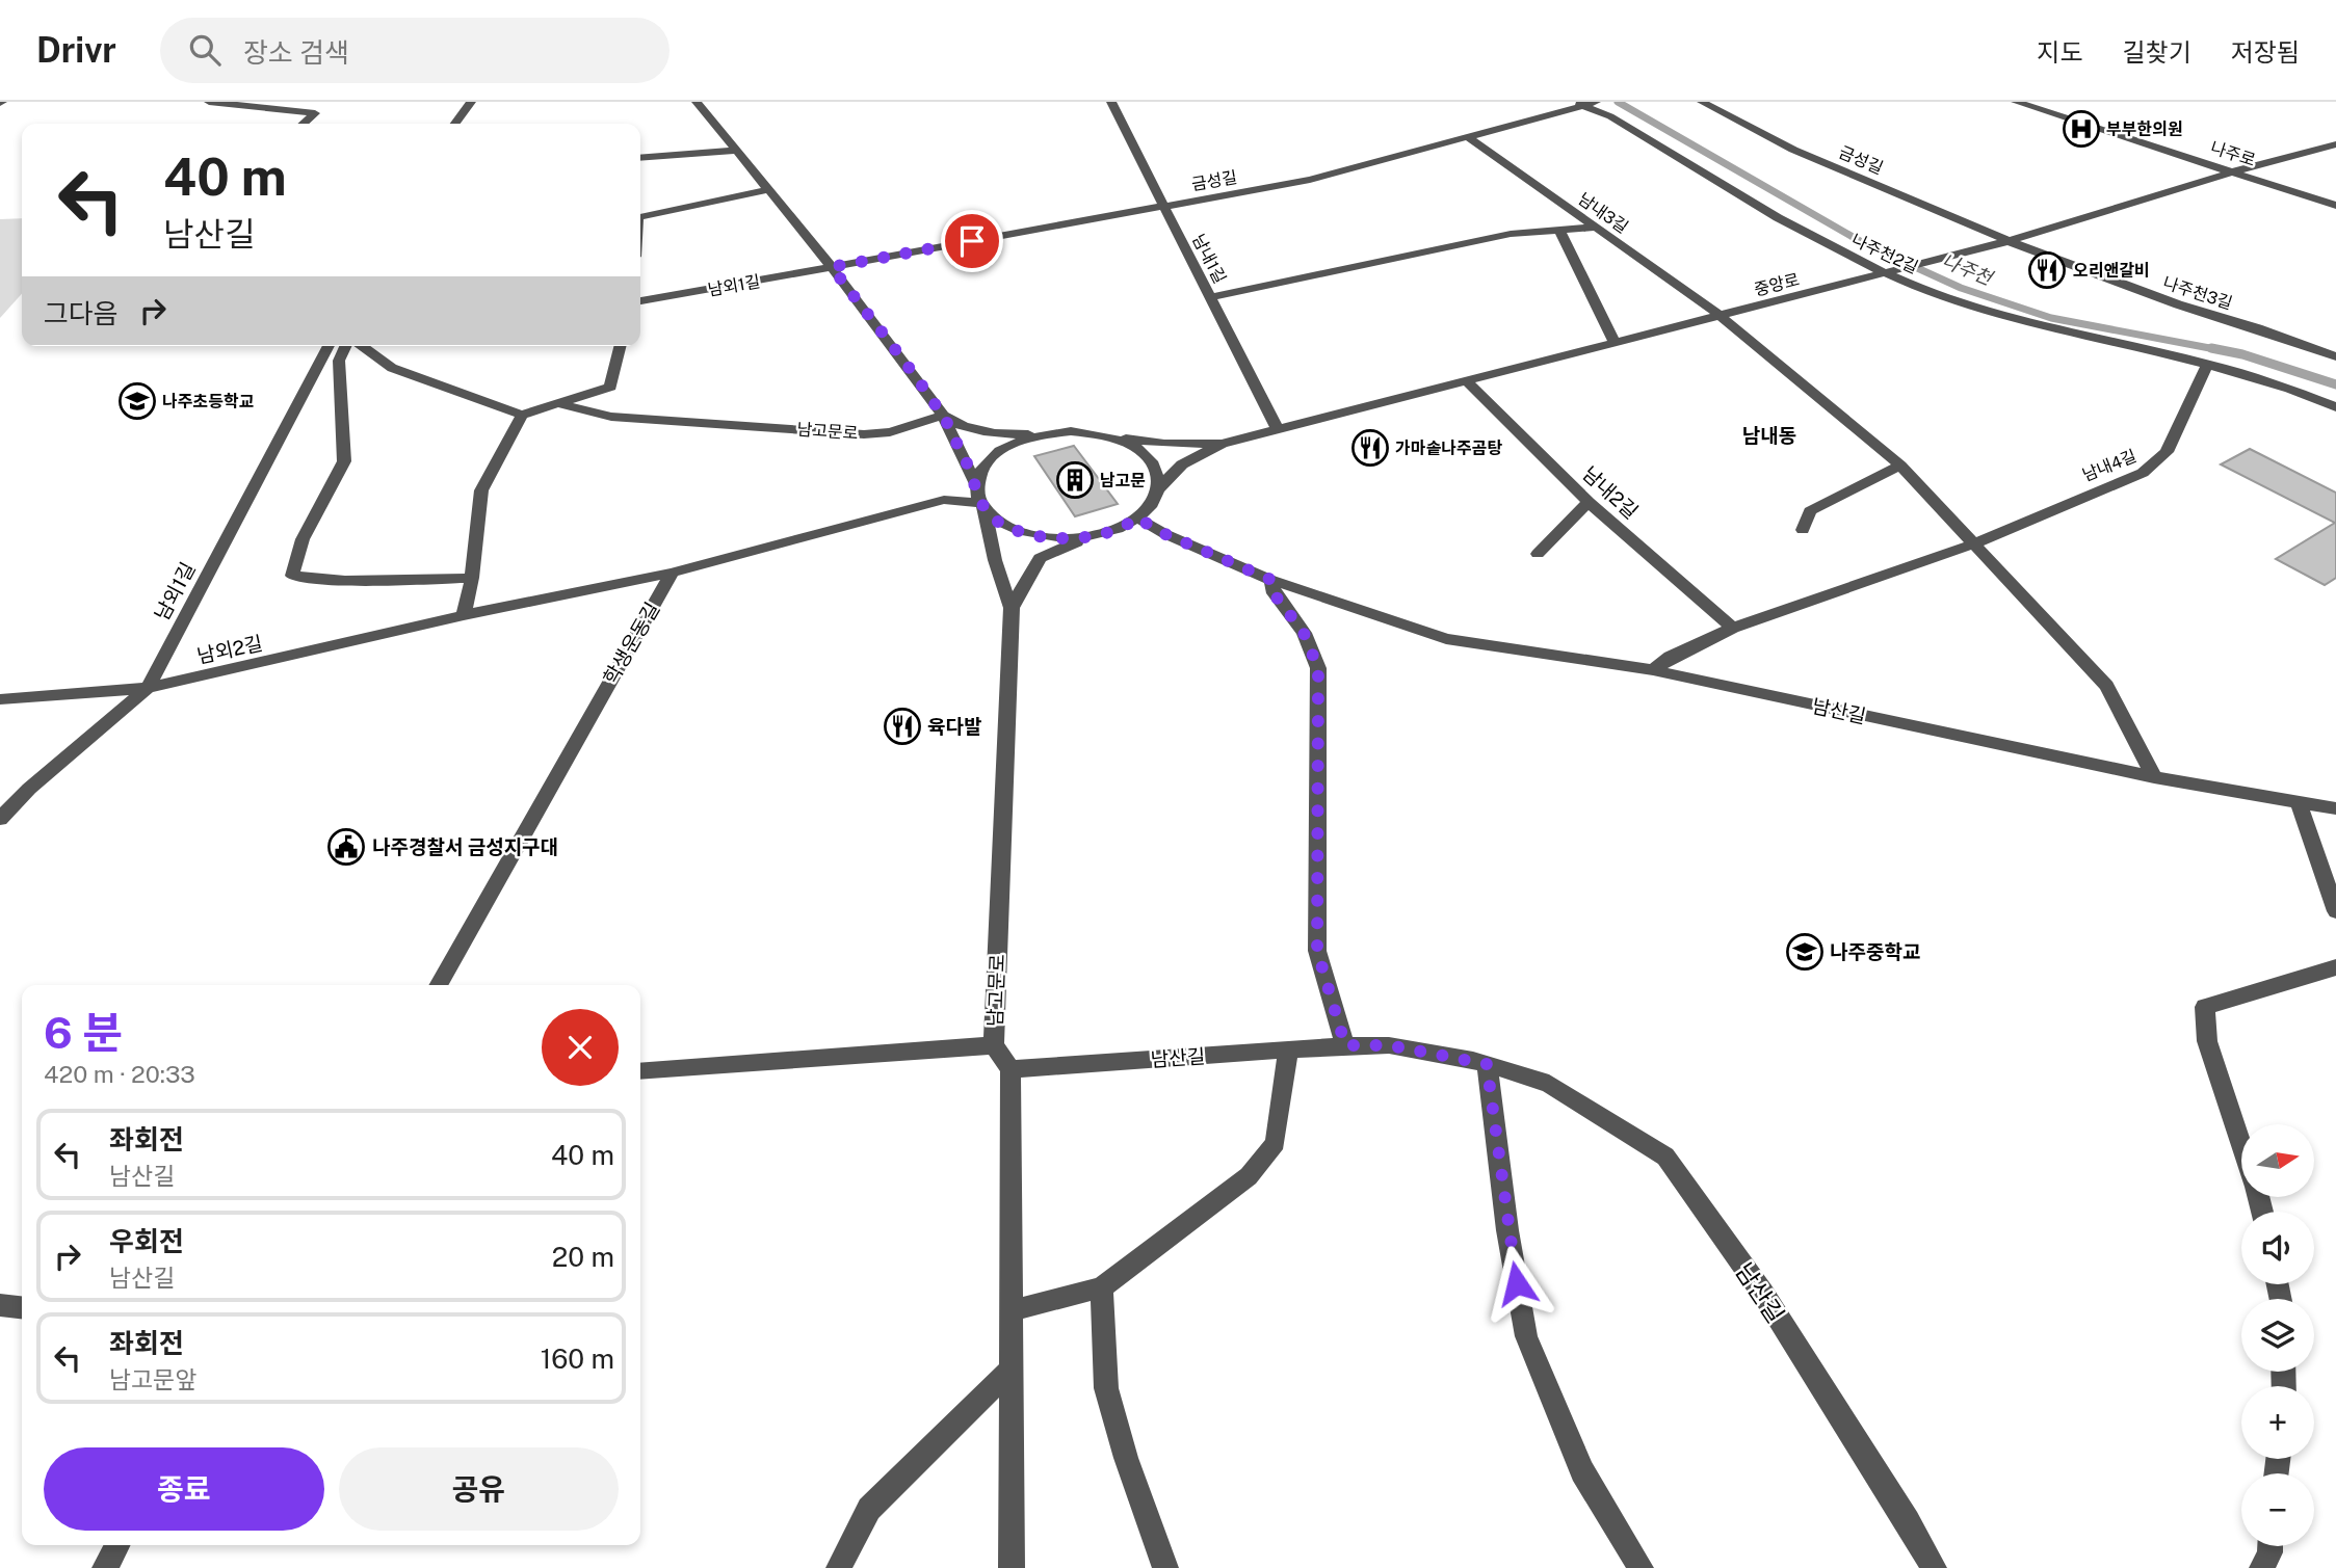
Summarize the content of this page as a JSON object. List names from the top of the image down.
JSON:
{
  "streets": {
    "street": [
      "나주로",
      "금성길",
      "남내3길",
      "나주천2길",
      "남내1길",
      "중앙로",
      "남외1길",
      "나주천3길",
      "남고문로",
      "남내4길",
      "남내2길",
      "학생운동길",
      "남외2길",
      "남산길"
    ]
  },
  "crossings": [
    ["나주로", "중앙로"],
    ["금성길", "남내3길"],
    ["금성길", "나주천2길"],
    ["금성길", "남내1길"],
    ["금성길", "중앙로"],
    ["금성길", "남외1길"],
    ["금성길", "나주천3길"],
    ["남내3길", "중앙로"],
    ["나주천2길", "중앙로"],
    ["나주천2길", "남내4길"],
    ["남내1길", "중앙로"],
    ["중앙로", "나주천3길"],
    ["중앙로", "남내2길"],
    ["남외1길", "남외2길"],
    ["남고문로", "남산길"],
    ["남내4길", "남내2길"],
    ["남내4길", "남산길"],
    ["학생운동길", "남외2길"]
  ],
  "districts": ["남내동"],
  "water": ["나주천"],
  "places": {
    "hospital": ["부부한의원"],
    "restaurant": ["오리앤갈비", "가마솥나주곰탕", "육다발"],
    "school or university": ["나주초등학교", "나주중학교"],
    "building": ["남고문"],
    "public building": ["나주경찰서 금성지구대"]
  },
  "north": "right",
  "page": {
    "header": "Drivr",
    "search": "장소 검색",
    "nav": ["지도", "길찾기", "저장됨"],
    "turn": ["40 m", "남산길"],
    "then": "그다음",
    "heading": ["6 분", "420 m · 20:33"],
    "list": [
      {
        "name": "좌회전",
        "note": "남산길",
        "value": "40 m"
      },
      {
        "name": "우회전",
        "note": "남산길",
        "value": "20 m"
      },
      {
        "name": "좌회전",
        "note": "남고문앞",
        "value": "160 m"
      }
    ],
    "map_buttons": ["+", "−"],
    "buttons": ["종료", "공유"]
  }
}
